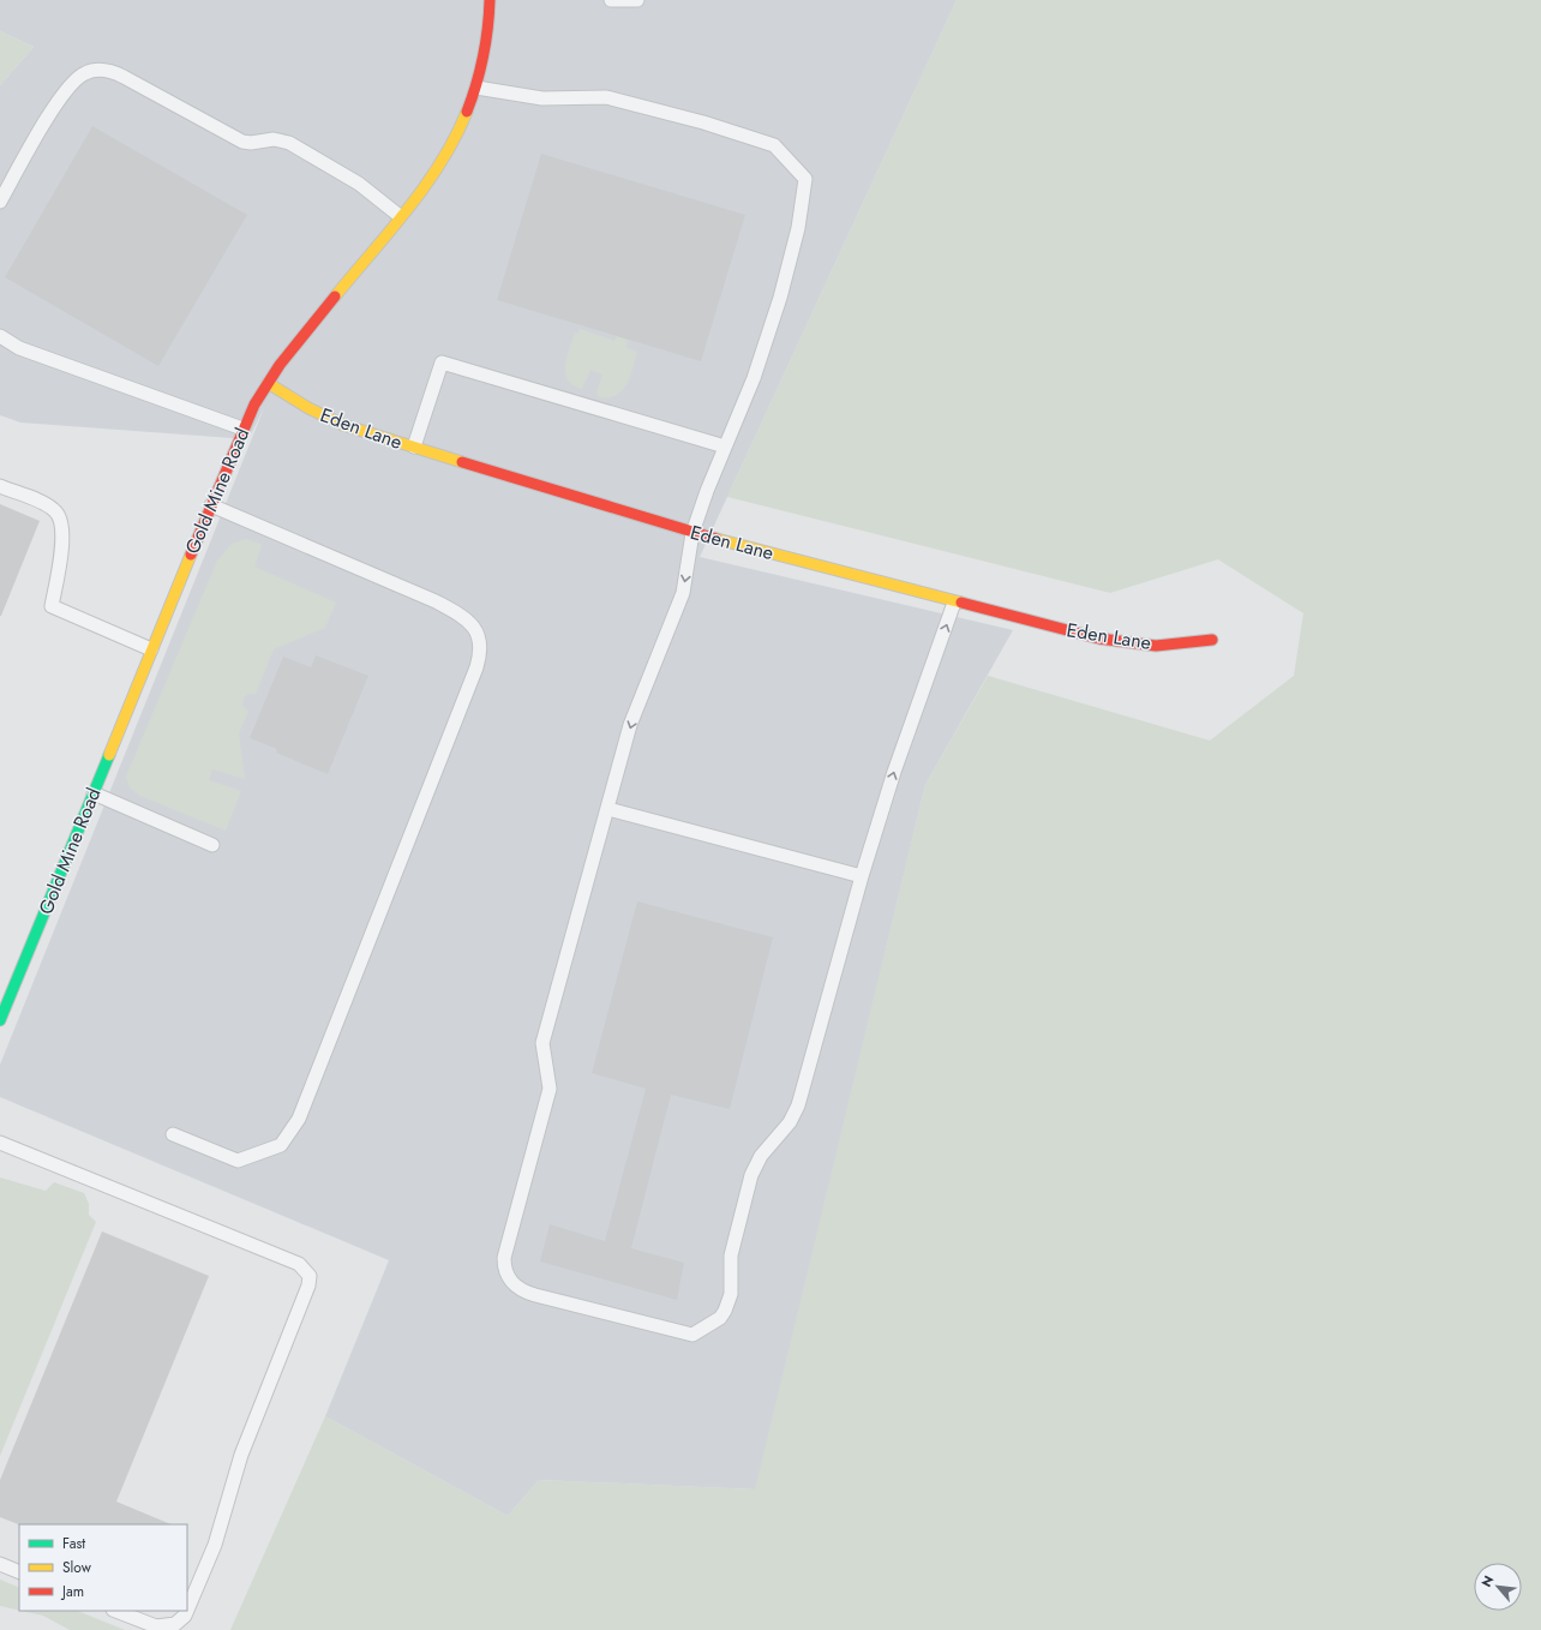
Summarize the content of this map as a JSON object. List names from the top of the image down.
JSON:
{
  "streets": {
    "street": ["Eden Lane", "Gold Mine Road"]
  },
  "crossings": [
    ["Eden Lane", "Gold Mine Road"]
  ],
  "legend": ["Fast", "Slow", "Jam"],
  "north": "top left"
}
